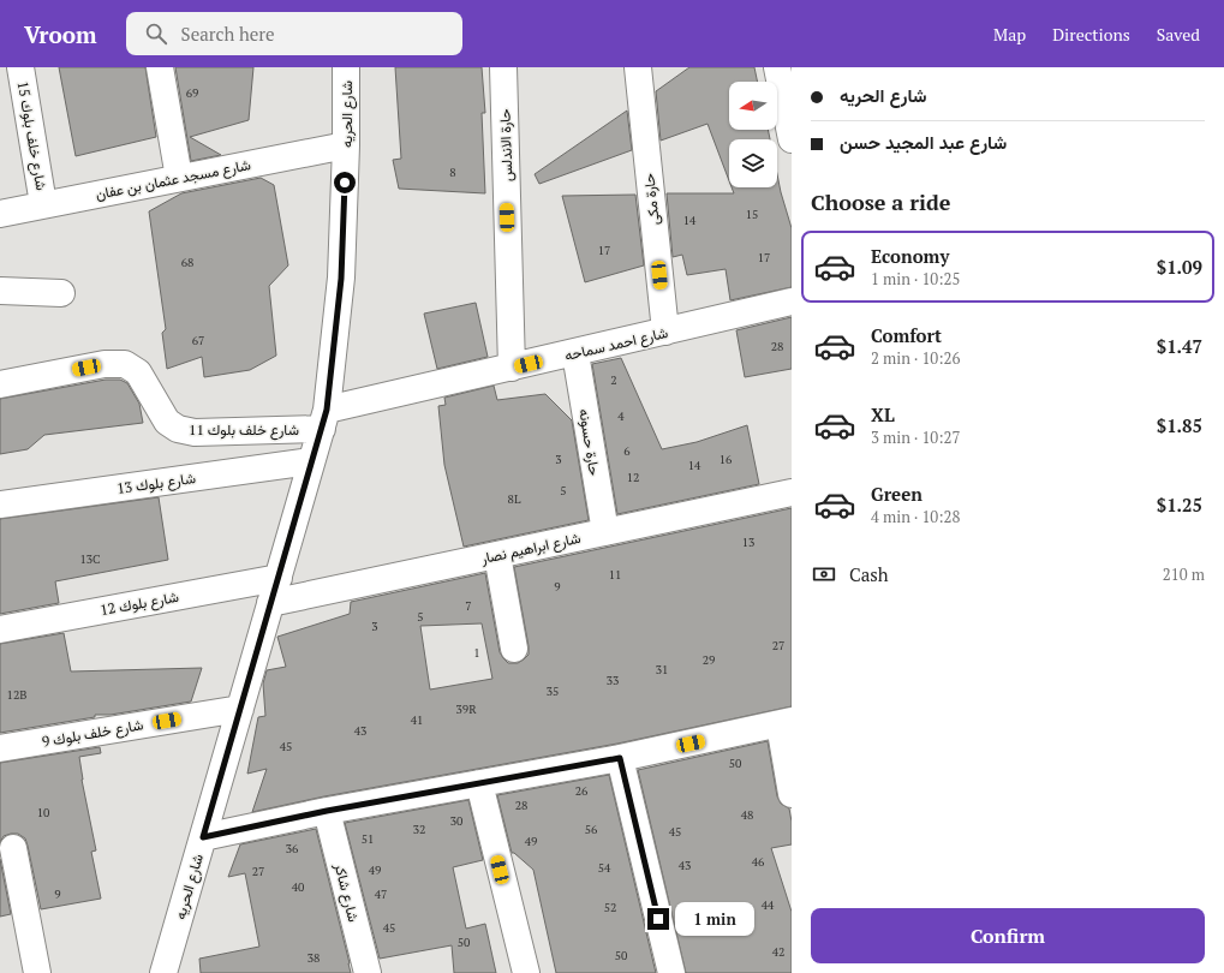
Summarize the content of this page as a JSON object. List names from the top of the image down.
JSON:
{
  "streets": {
    "street": [
      "شارع الحريه",
      "شارع خلف بلوك 15",
      "حارة الاندلس",
      "شارع مسجد عثمان بن عفان",
      "حارة مكى",
      "شارع احمد سماحه",
      "شارع خلف بلوك 11",
      "حارة حسونه",
      "شارع بلوك 13",
      "شارع ابراهيم نصار",
      "شارع بلوك 12",
      "شارع خلف بلوك 9",
      "شارع شاكر"
    ]
  },
  "crossings": [
    ["شارع الحريه", "شارع مسجد عثمان بن عفان"],
    ["شارع الحريه", "شارع احمد سماحه"],
    ["شارع الحريه", "شارع خلف بلوك 11"],
    ["شارع الحريه", "شارع بلوك 13"],
    ["شارع الحريه", "شارع ابراهيم نصار"],
    ["شارع الحريه", "شارع بلوك 12"],
    ["شارع الحريه", "شارع خلف بلوك 9"],
    ["شارع خلف بلوك 15", "شارع مسجد عثمان بن عفان"],
    ["حارة الاندلس", "شارع احمد سماحه"],
    ["حارة مكى", "شارع احمد سماحه"],
    ["شارع احمد سماحه", "شارع خلف بلوك 11"],
    ["شارع احمد سماحه", "حارة حسونه"],
    ["حارة حسونه", "شارع ابراهيم نصار"]
  ],
  "house_numbers": [
    "69",
    "8",
    "15",
    "14",
    "17",
    "17",
    "68",
    "67",
    "28",
    "2",
    "4",
    "6",
    "3",
    "16",
    "14",
    "12",
    "5",
    "8L",
    "13",
    "13C",
    "11",
    "9",
    "7",
    "5",
    "3",
    "27",
    "1",
    "29",
    "31",
    "33",
    "35",
    "12B",
    "39R",
    "41",
    "43",
    "45",
    "50",
    "26",
    "28",
    "10",
    "48",
    "30",
    "32",
    "56",
    "45",
    "51",
    "49",
    "36",
    "46",
    "43",
    "54",
    "49",
    "27",
    "40",
    "9",
    "47",
    "44",
    "52",
    "45",
    "50",
    "42",
    "50",
    "38"
  ],
  "north": "left",
  "page": {
    "header": "Vroom",
    "search": "Search here",
    "nav": ["Map", "Directions", "Saved"],
    "banner": ["شارع الحريه", "شارع عبد المجيد حسن"],
    "heading": "Choose a ride",
    "list": [
      {
        "name": "Economy",
        "note": "1 min · 10:25",
        "value": "$1.09"
      },
      {
        "name": "Comfort",
        "note": "2 min · 10:26",
        "value": "$1.47"
      },
      {
        "name": "XL",
        "note": "3 min · 10:27",
        "value": "$1.85"
      },
      {
        "name": "Green",
        "note": "4 min · 10:28",
        "value": "$1.25"
      }
    ],
    "pay": ["Cash", "210 m"],
    "buttons": "Confirm",
    "bubble": "1 min"
  }
}
